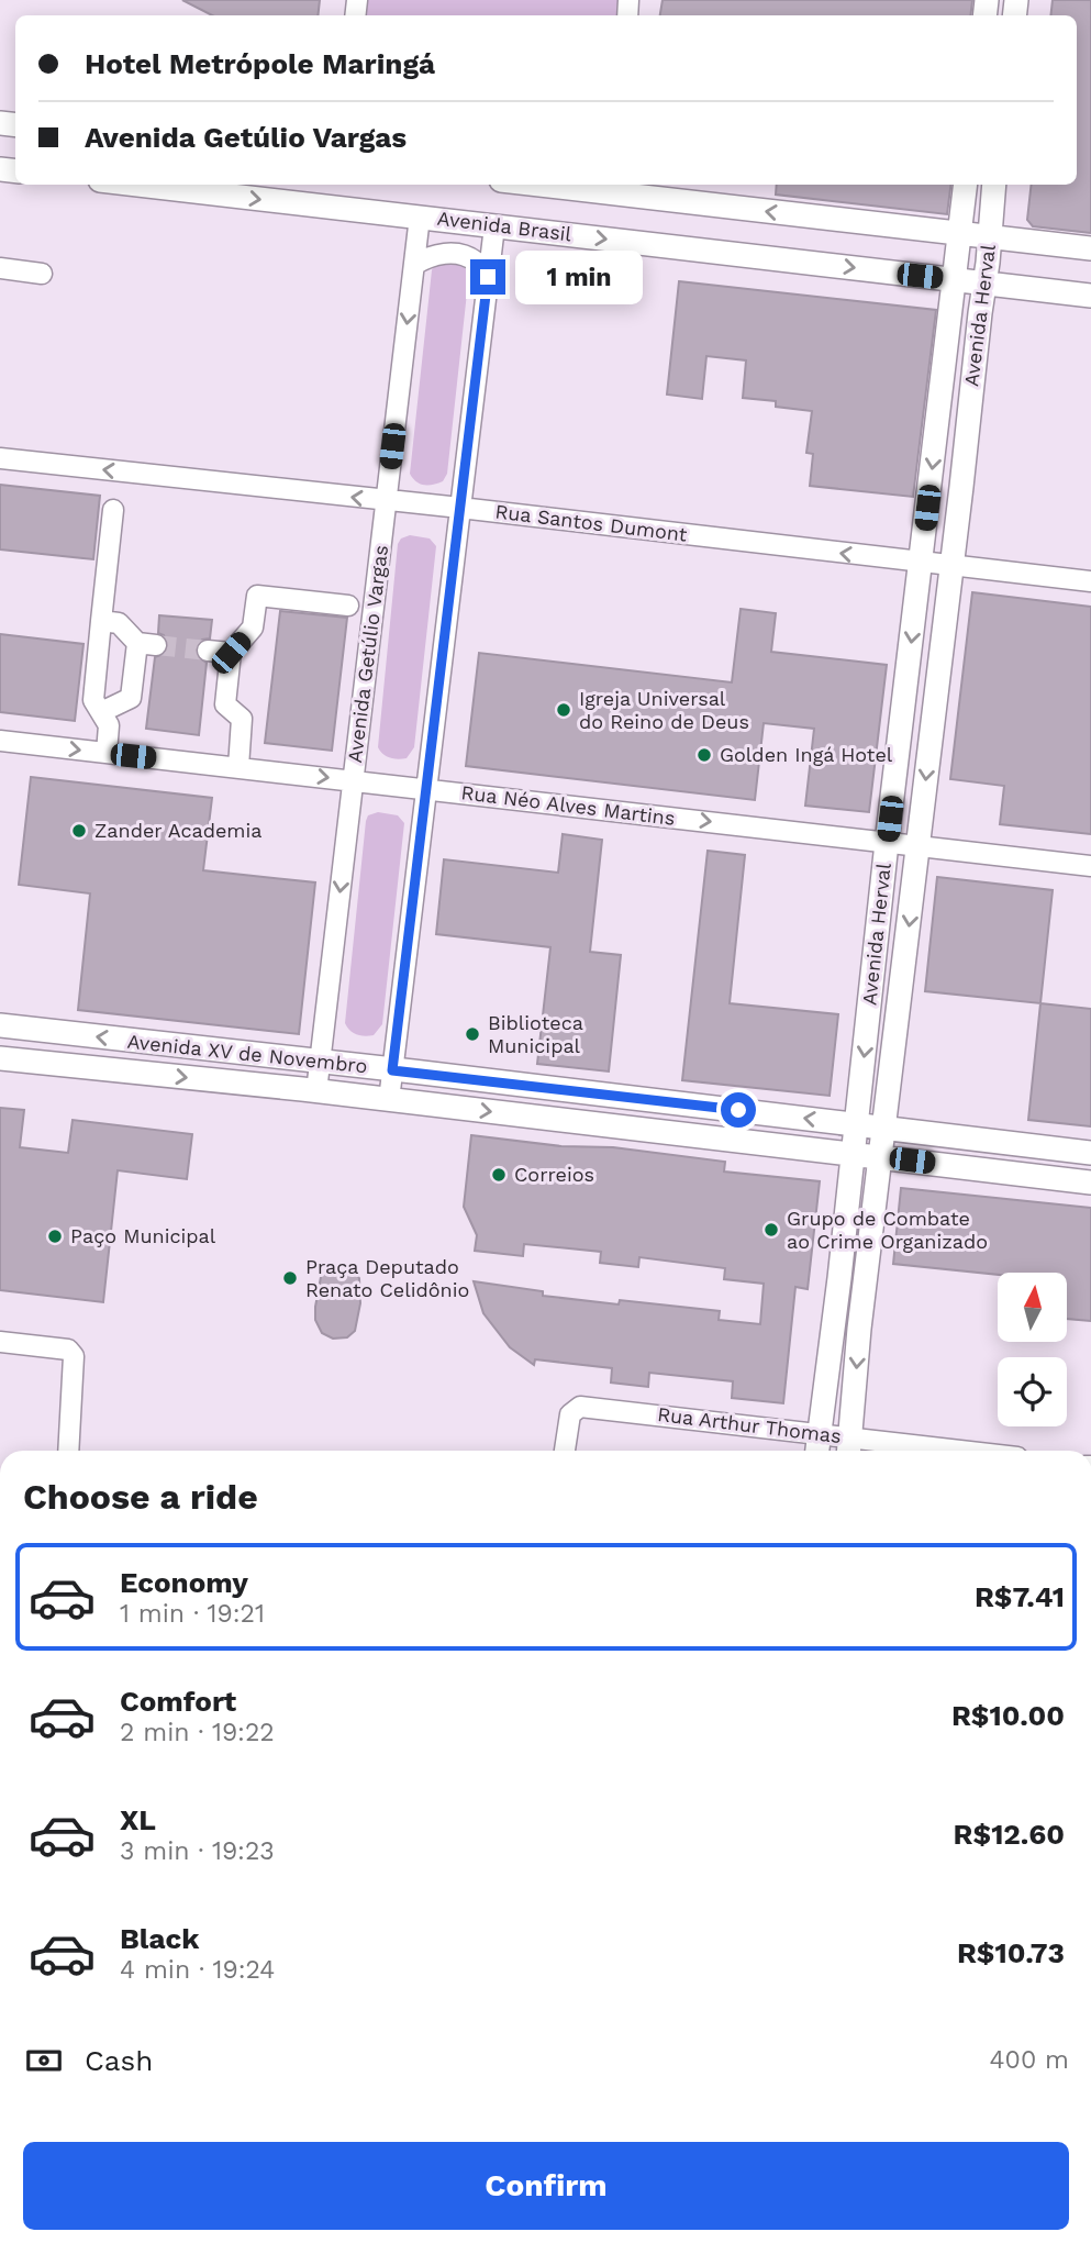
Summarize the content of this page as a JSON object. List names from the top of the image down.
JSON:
{
  "streets": {
    "main road": ["Avenida Brasil", "Avenida Herval", "Avenida XV de Novembro"],
    "street": [
      "Rua Santos Dumont",
      "Avenida Getúlio Vargas",
      "Rua Néo Alves Martins",
      "Rua Arthur Thomas"
    ]
  },
  "crossings": [
    ["Avenida Brasil", "Avenida Herval"],
    ["Avenida Brasil", "Avenida Getúlio Vargas"],
    ["Avenida Herval", "Rua Santos Dumont"],
    ["Avenida Herval", "Rua Néo Alves Martins"],
    ["Avenida Herval", "Avenida XV de Novembro"],
    ["Avenida Herval", "Rua Arthur Thomas"],
    ["Rua Santos Dumont", "Avenida Getúlio Vargas"],
    ["Avenida Getúlio Vargas", "Rua Néo Alves Martins"],
    ["Avenida Getúlio Vargas", "Avenida XV de Novembro"]
  ],
  "one_way": ["Rua Santos Dumont", "Rua Néo Alves Martins"],
  "places": [
    "Igreja Universal do Reino de Deus",
    "Golden Ingá Hotel",
    "Zander Academia",
    "Biblioteca Municipal",
    "Correios",
    "Grupo de Combate ao Crime Organizado",
    "Paço Municipal",
    "Praça Deputado Renato Celidônio"
  ],
  "north": "top",
  "page": {
    "banner": ["Hotel Metrópole Maringá", "Avenida Getúlio Vargas"],
    "bubble": "1 min",
    "heading": "Choose a ride",
    "list": [
      {
        "name": "Economy",
        "note": "1 min · 19:21",
        "value": "R$7.41"
      },
      {
        "name": "Comfort",
        "note": "2 min · 19:22",
        "value": "R$10.00"
      },
      {
        "name": "XL",
        "note": "3 min · 19:23",
        "value": "R$12.60"
      },
      {
        "name": "Black",
        "note": "4 min · 19:24",
        "value": "R$10.73"
      }
    ],
    "pay": ["Cash", "400 m"],
    "buttons": "Confirm"
  }
}
